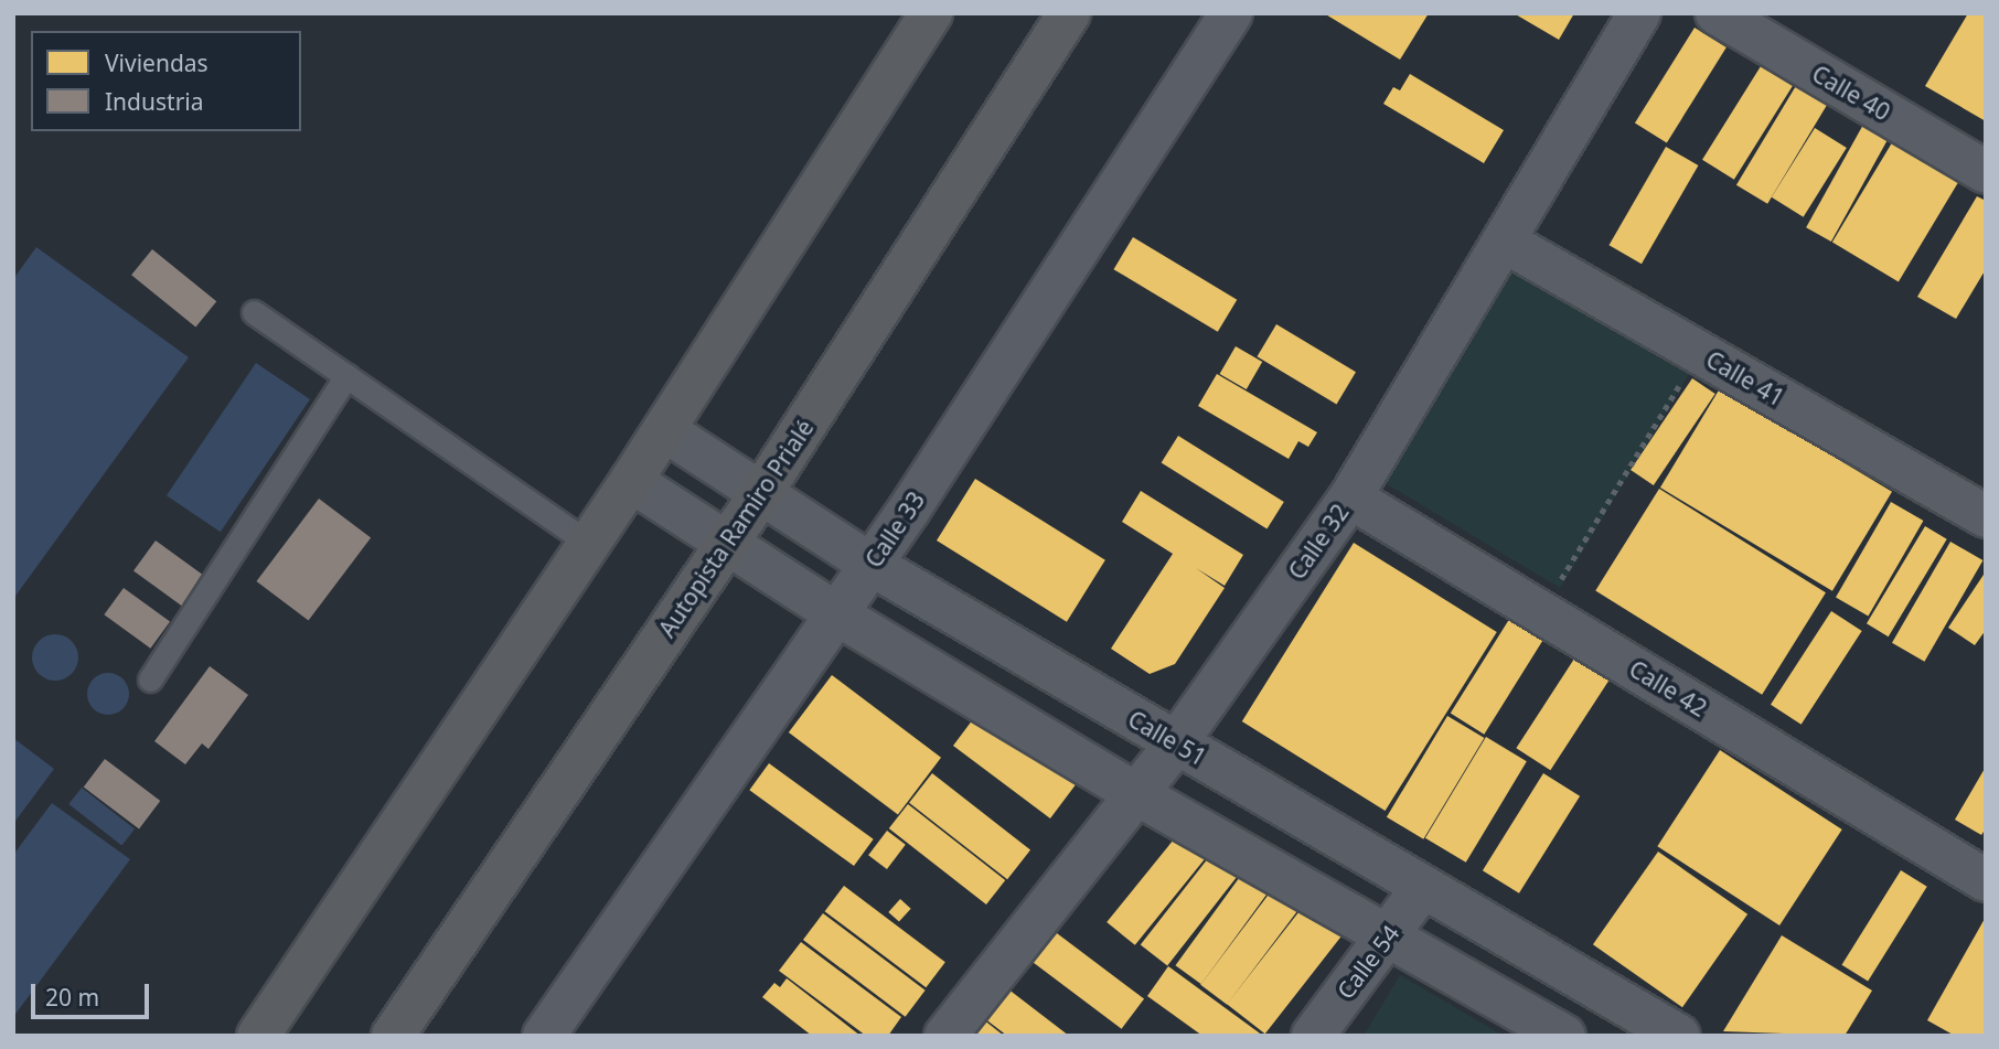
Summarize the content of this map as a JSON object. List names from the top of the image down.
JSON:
{
  "streets": {
    "highway": ["Autopista Ramiro Prialé"],
    "street": [
      "Calle 40",
      "Calle 41",
      "Calle 33",
      "Calle 32",
      "Calle 42",
      "Calle 51",
      "Calle 54"
    ]
  },
  "crossings": [
    ["Calle 41", "Calle 32"],
    ["Autopista Ramiro Prialé", "Calle 51"],
    ["Calle 33", "Calle 51"],
    ["Calle 32", "Calle 42"],
    ["Calle 32", "Calle 51"],
    ["Calle 51", "Calle 54"]
  ],
  "legend": ["Viviendas", "Industria"],
  "scale_bar": "20 m"
}
